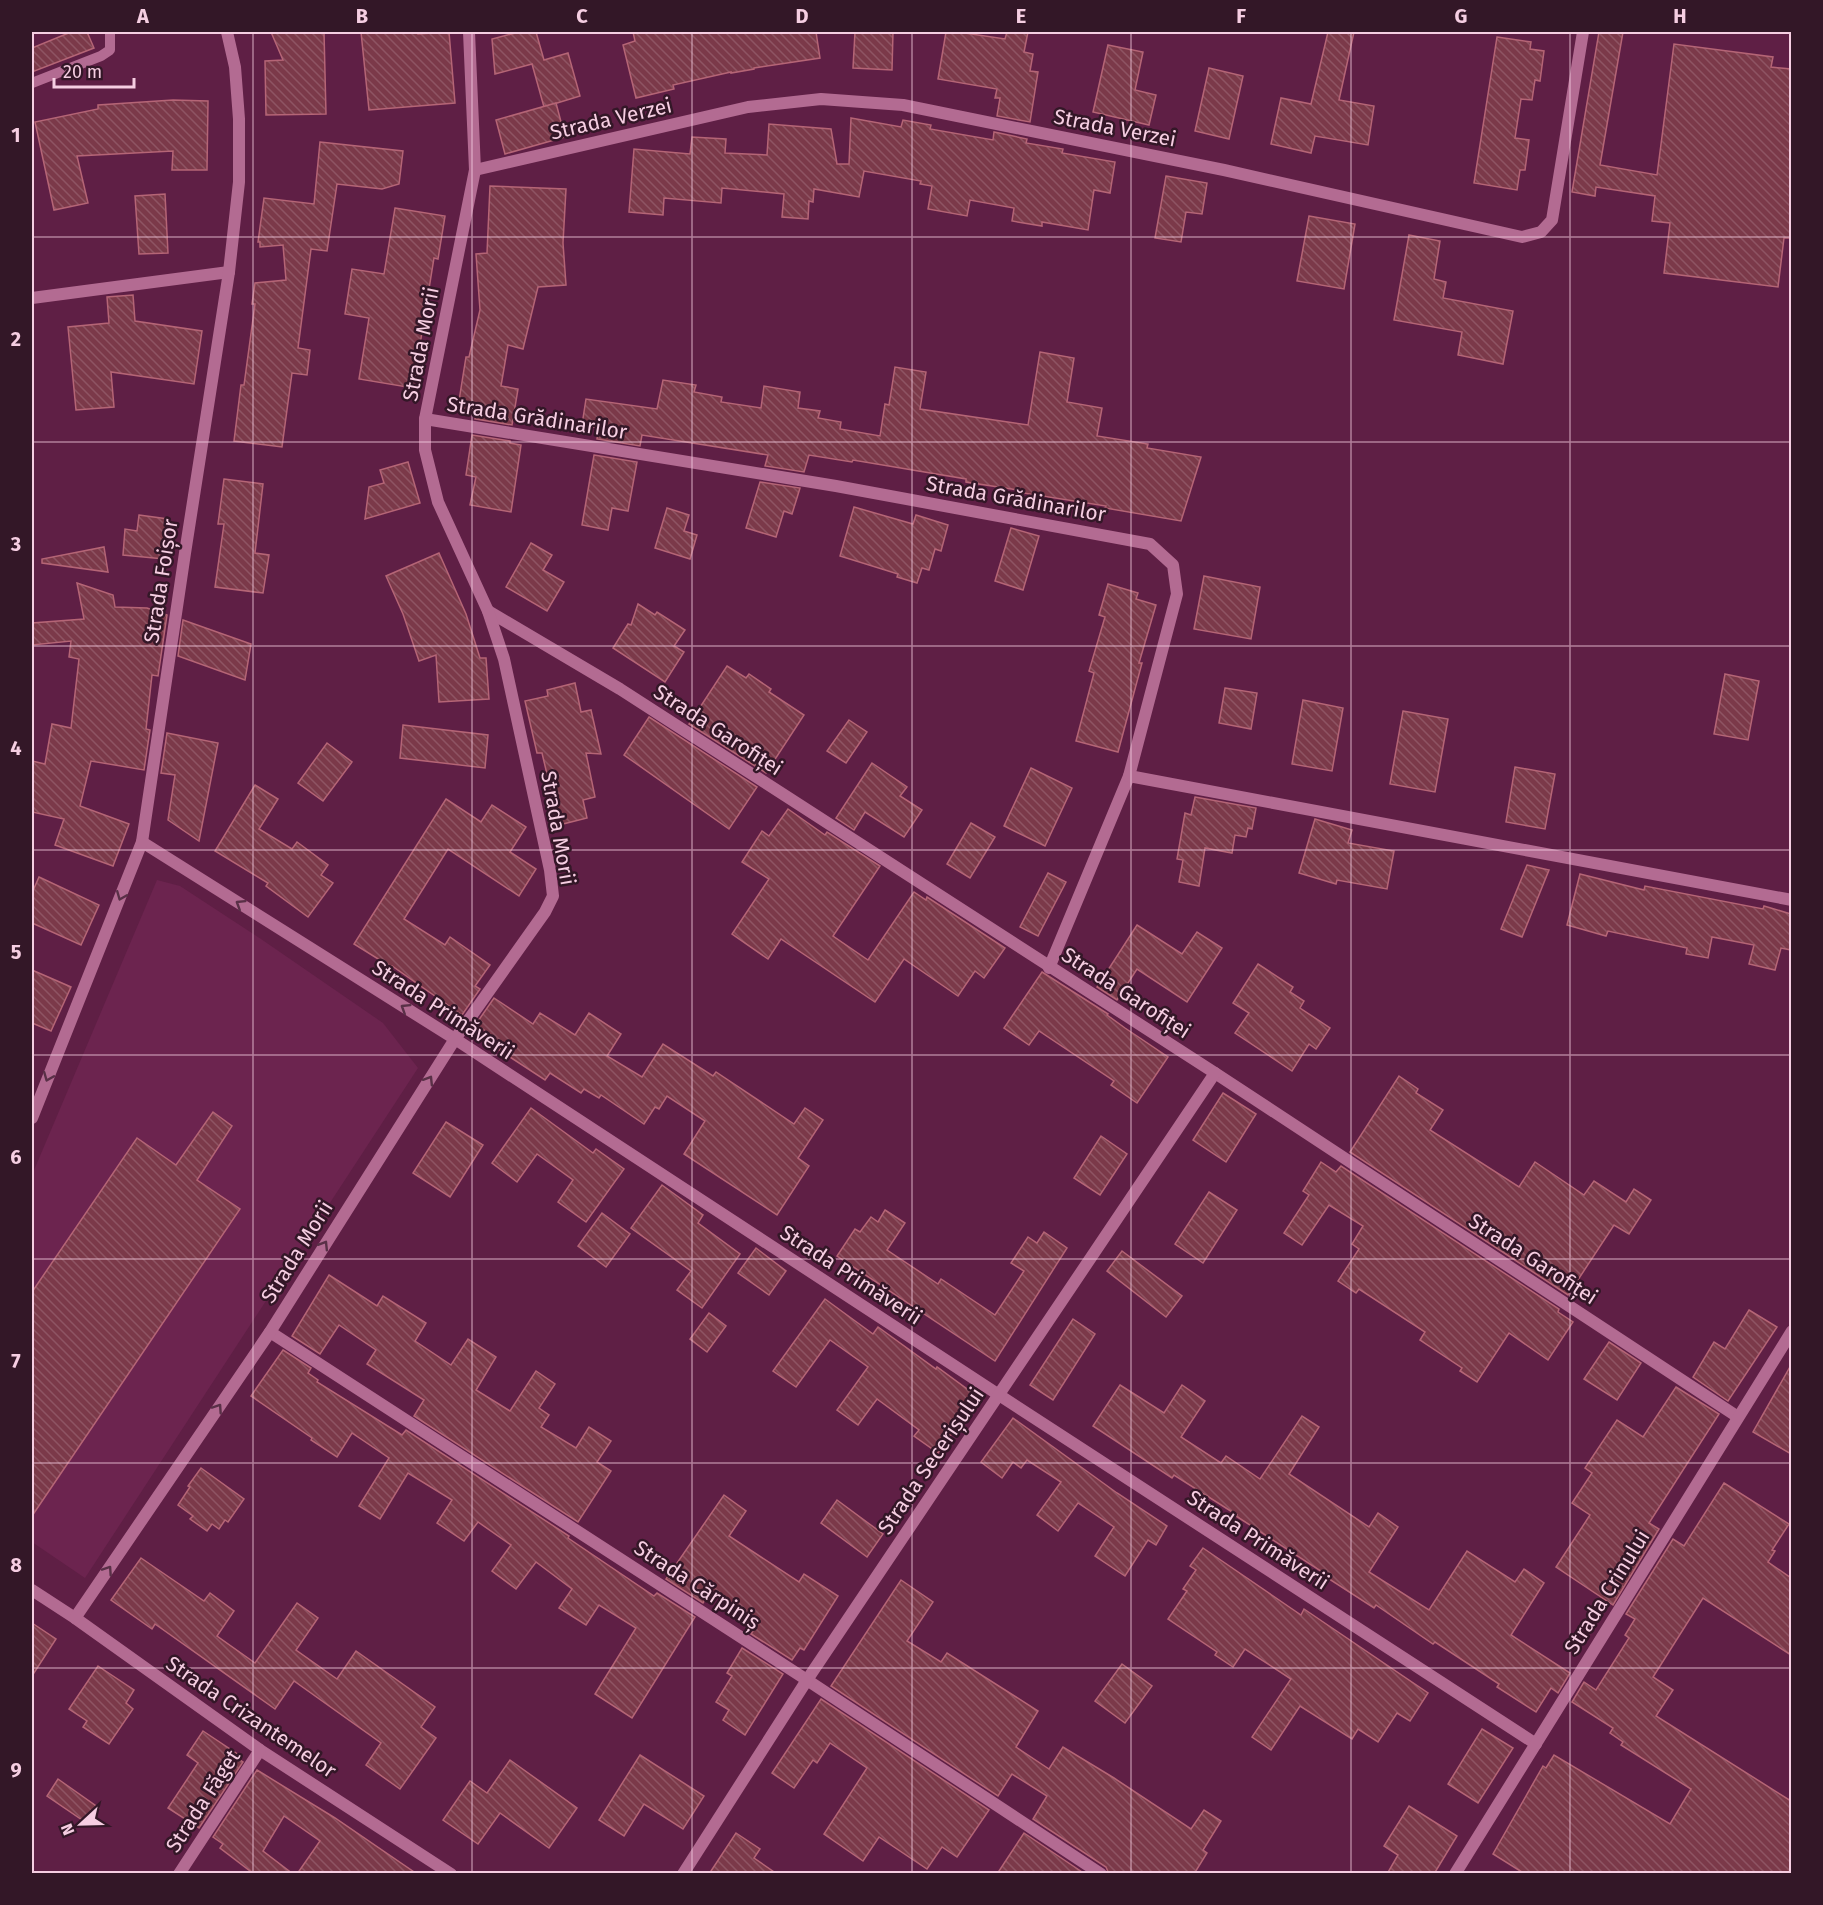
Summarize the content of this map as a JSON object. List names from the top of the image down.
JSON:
{
  "streets": {
    "street": [
      "Strada Verzei",
      "Strada Morii",
      "Strada Grădinarilor",
      "Strada Foișor",
      "Strada Garofiței",
      "Strada Primăverii",
      "Strada Secerișului",
      "Strada Cărpiniș",
      "Strada Crinului",
      "Strada Crizantemelor",
      "Strada Făget"
    ]
  },
  "crossings": [
    ["Strada Verzei", "Strada Morii"],
    ["Strada Morii", "Strada Grădinarilor"],
    ["Strada Morii", "Strada Garofiței"],
    ["Strada Morii", "Strada Primăverii"],
    ["Strada Morii", "Strada Cărpiniș"],
    ["Strada Morii", "Strada Crizantemelor"],
    ["Strada Grădinarilor", "Strada Garofiței"],
    ["Strada Foișor", "Strada Primăverii"],
    ["Strada Garofiței", "Strada Secerișului"],
    ["Strada Garofiței", "Strada Crinului"],
    ["Strada Primăverii", "Strada Secerișului"],
    ["Strada Primăverii", "Strada Crinului"],
    ["Strada Secerișului", "Strada Cărpiniș"],
    ["Strada Crizantemelor", "Strada Făget"]
  ],
  "one_way": ["Strada Morii"],
  "scale_bar": "20 m",
  "north": "left",
  "grid": {
    "columns": [
      "A",
      "B",
      "C",
      "D",
      "E",
      "F",
      "G",
      "H"
    ],
    "rows": [
      "1",
      "2",
      "3",
      "4",
      "5",
      "6",
      "7",
      "8",
      "9"
    ]
  }
}
